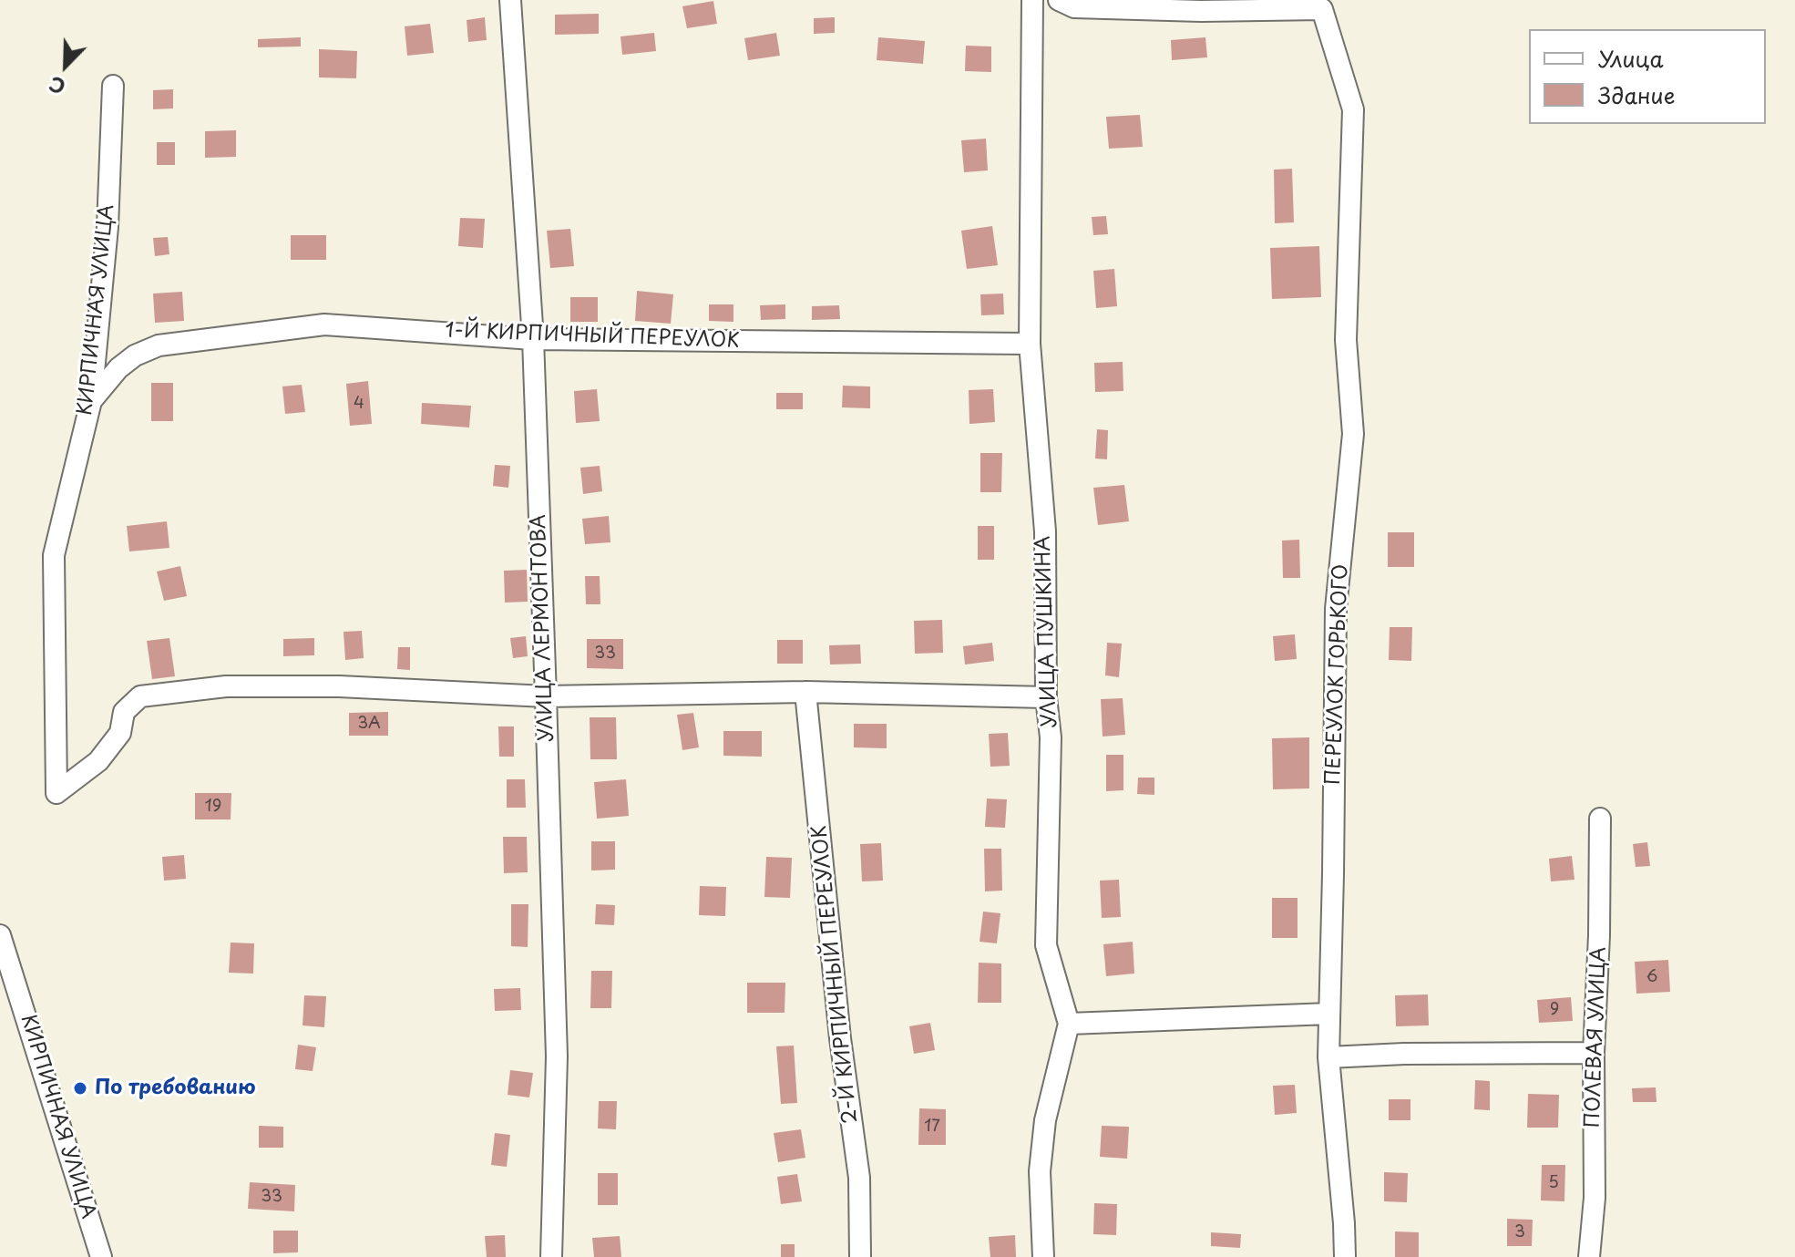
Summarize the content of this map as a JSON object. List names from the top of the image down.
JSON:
{
  "streets": {
    "street": [
      "КИРПИЧНАЯ УЛИЦА",
      "1-Й КИРПИЧНЫЙ ПЕРЕУЛОК",
      "УЛИЦА ЛЕРМОНТОВА",
      "УЛИЦА ПУШКИНА",
      "ПЕРЕУЛОК ГОРЬКОГО",
      "2-Й КИРПИЧНЫЙ ПЕРЕУЛОК",
      "ПОЛЕВАЯ УЛИЦА"
    ]
  },
  "crossings": [
    ["КИРПИЧНАЯ УЛИЦА", "1-Й КИРПИЧНЫЙ ПЕРЕУЛОК"],
    ["КИРПИЧНАЯ УЛИЦА", "УЛИЦА ЛЕРМОНТОВА"],
    ["1-Й КИРПИЧНЫЙ ПЕРЕУЛОК", "УЛИЦА ЛЕРМОНТОВА"],
    ["1-Й КИРПИЧНЫЙ ПЕРЕУЛОК", "УЛИЦА ПУШКИНА"]
  ],
  "places": ["По требованию"],
  "house_numbers": [
    "4",
    "33",
    "3А",
    "19",
    "6",
    "9",
    "17",
    "5",
    "33",
    "3"
  ],
  "legend": ["Улица", "Здание"],
  "north": "bottom left"
}
